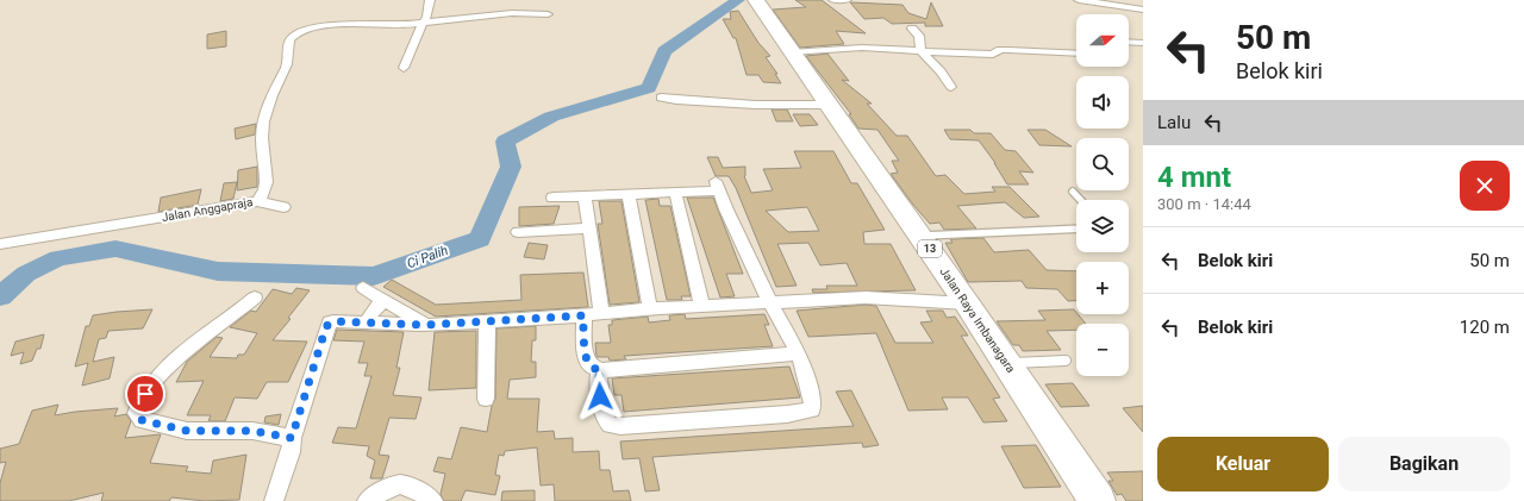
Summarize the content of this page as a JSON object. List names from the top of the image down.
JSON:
{
  "streets": {
    "highway": ["13", "Jalan Raya Imbanagara"],
    "street": ["Jalan Anggapraja"]
  },
  "water": ["Ci Palih"],
  "north": "right",
  "page": {
    "turn": ["50 m", "Belok kiri"],
    "map_buttons": ["+", "−"],
    "then": "Lalu",
    "heading": ["4 mnt", "300 m · 14:44"],
    "list": [
      {
        "name": "Belok kiri",
        "value": "50 m"
      },
      {
        "name": "Belok kiri",
        "value": "120 m"
      }
    ],
    "buttons": ["Keluar", "Bagikan"]
  }
}
